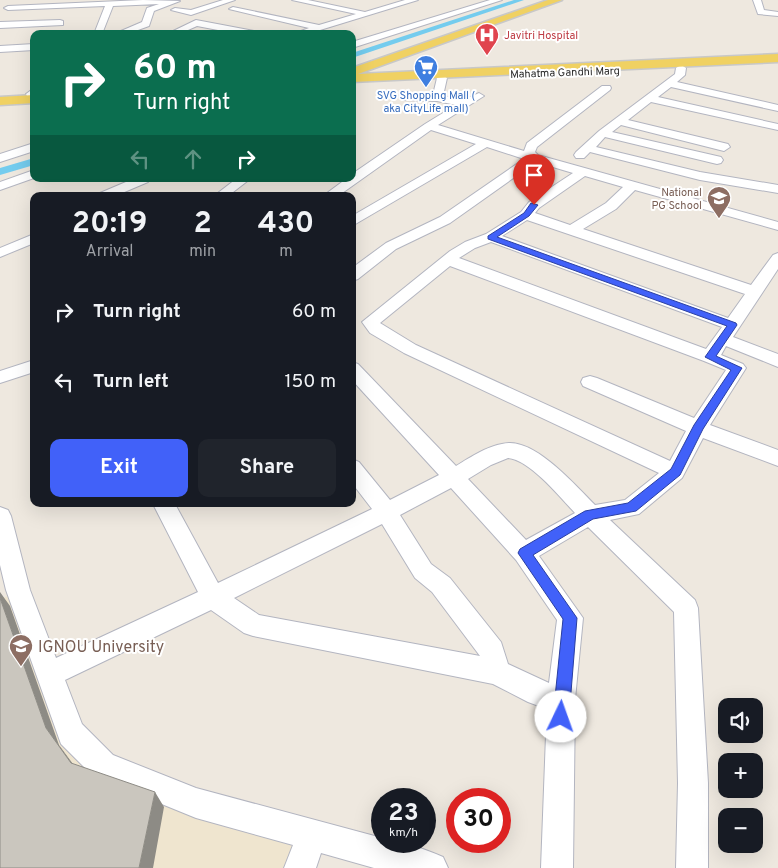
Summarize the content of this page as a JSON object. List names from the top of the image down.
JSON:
{
  "streets": {
    "main road": ["Mahatma Gandhi Marg"]
  },
  "places": {
    "hospital": ["Javitri Hospital"],
    "supermarket": ["SVG Shopping Mall ( aka CityLife mall)"],
    "school or university": ["National PG School", "IGNOU University"]
  },
  "page": {
    "turn": ["60 m", "Turn right"],
    "eta": [
      "20:19",
      "Arrival",
      "2",
      "min",
      "430",
      "m"
    ],
    "list": [
      {
        "name": "Turn right",
        "value": "60 m"
      },
      {
        "name": "Turn left",
        "value": "150 m"
      }
    ],
    "buttons": ["Exit", "Share"],
    "map_buttons": ["+", "−"],
    "speed": "23 km/h",
    "limit": "30"
  }
}
